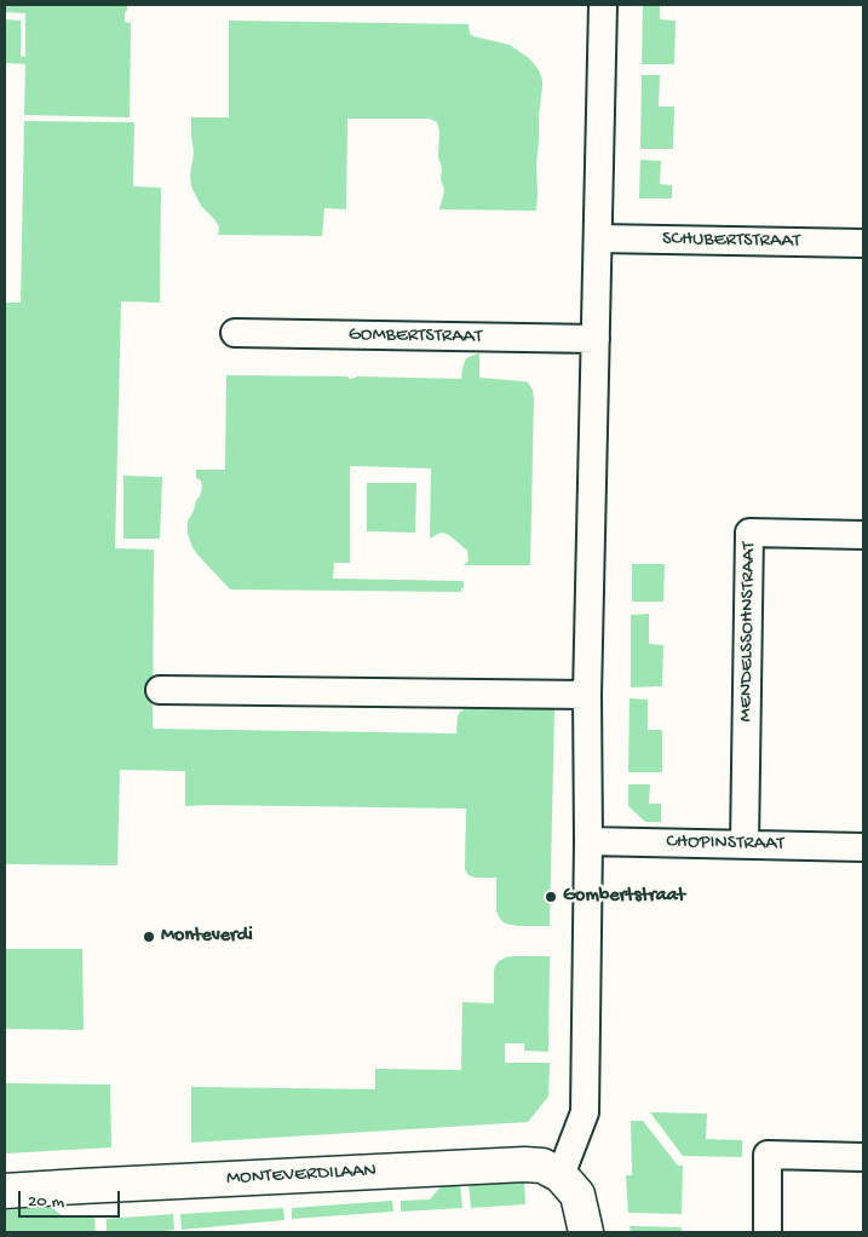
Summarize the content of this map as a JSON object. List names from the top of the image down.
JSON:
{
  "streets": {
    "street": [
      "SCHUBERTSTRAAT",
      "GOMBERTSTRAAT",
      "MENDELSSOHNSTRAAT",
      "CHOPINSTRAAT",
      "MONTEVERDILAAN"
    ]
  },
  "crossings": [
    ["MENDELSSOHNSTRAAT", "CHOPINSTRAAT"]
  ],
  "places": ["Gombertstraat", "Monteverdi"],
  "scale_bar": "20 m"
}
